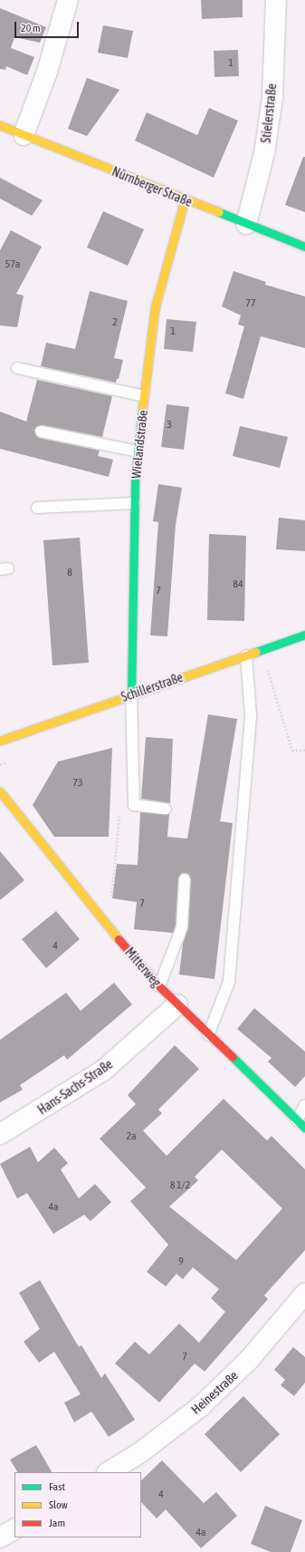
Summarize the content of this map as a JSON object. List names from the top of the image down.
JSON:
{
  "streets": {
    "street": [
      "Stielerstraße",
      "Nürnberger Straße",
      "Wielandstraße",
      "Schillerstraße",
      "Mitterweg",
      "Hans-Sachs-Straße",
      "Heinestraße"
    ]
  },
  "crossings": [
    ["Stielerstraße", "Nürnberger Straße"],
    ["Nürnberger Straße", "Wielandstraße"],
    ["Wielandstraße", "Schillerstraße"],
    ["Mitterweg", "Hans-Sachs-Straße"]
  ],
  "house_numbers": [
    "1",
    "57a",
    "77",
    "2",
    "1",
    "3",
    "8",
    "84",
    "7",
    "73",
    "7",
    "4",
    "2a",
    "8 1/2",
    "4a",
    "9",
    "7",
    "4",
    "4a"
  ],
  "legend": ["Fast", "Slow", "Jam"],
  "scale_bar": "20 m"
}
